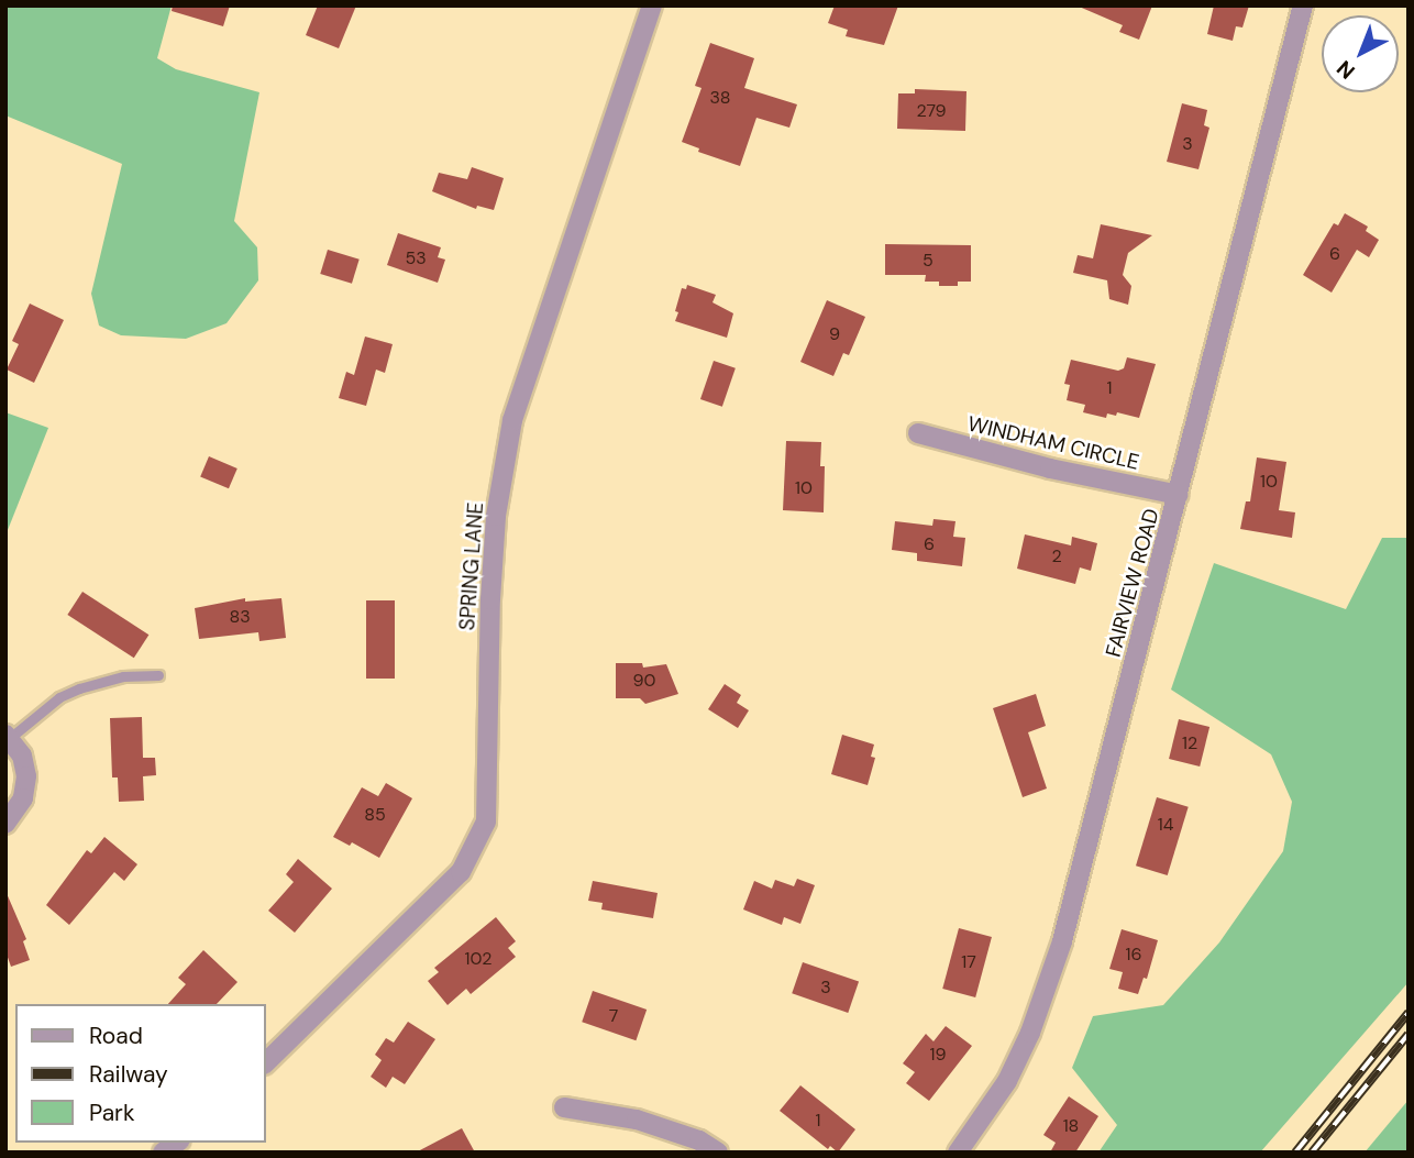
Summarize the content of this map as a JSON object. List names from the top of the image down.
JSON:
{
  "streets": {
    "street": ["WINDHAM CIRCLE", "SPRING LANE", "FAIRVIEW ROAD"]
  },
  "crossings": [
    ["WINDHAM CIRCLE", "FAIRVIEW ROAD"]
  ],
  "house_numbers": [
    "38",
    "279",
    "3",
    "6",
    "53",
    "5",
    "9",
    "1",
    "10",
    "10",
    "6",
    "2",
    "83",
    "90",
    "12",
    "85",
    "14",
    "16",
    "102",
    "17",
    "3",
    "7",
    "19",
    "1",
    "18"
  ],
  "legend": ["Road", "Railway", "Park"],
  "north": "bottom left"
}
